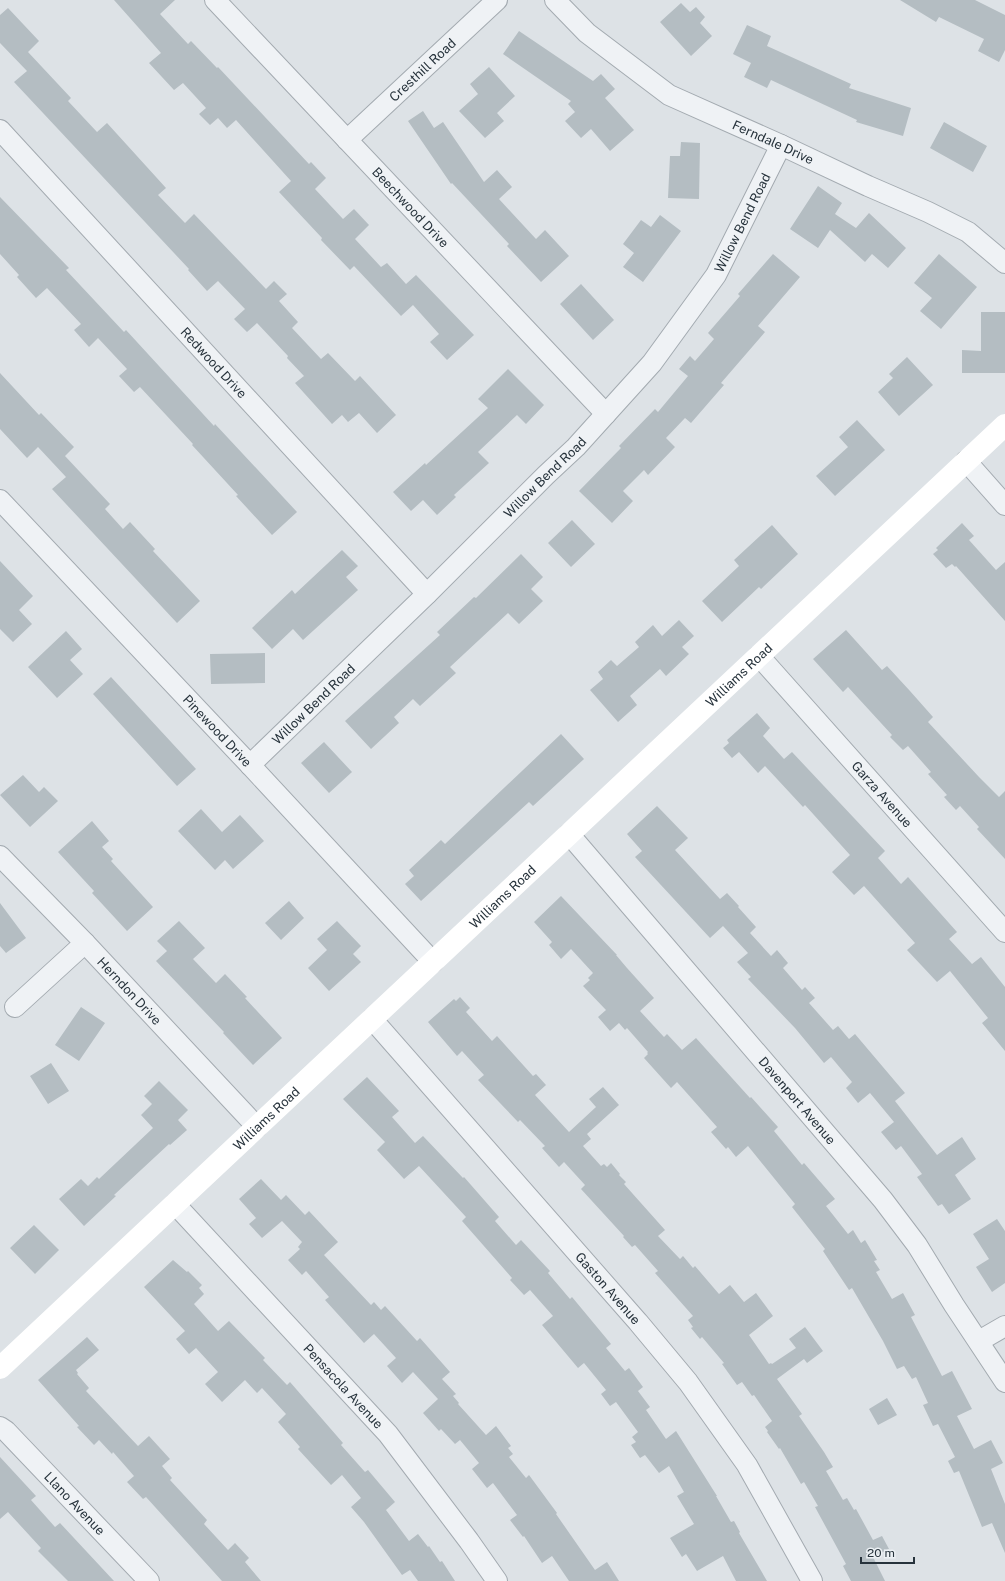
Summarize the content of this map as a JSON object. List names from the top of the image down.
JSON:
{
  "streets": {
    "street": [
      "Cresthill Road",
      "Ferndale Drive",
      "Beechwood Drive",
      "Willow Bend Road",
      "Redwood Drive",
      "Williams Road",
      "Pinewood Drive",
      "Garza Avenue",
      "Herndon Drive",
      "Davenport Avenue",
      "Gaston Avenue",
      "Pensacola Avenue",
      "Llano Avenue"
    ]
  },
  "crossings": [
    ["Cresthill Road", "Beechwood Drive"],
    ["Ferndale Drive", "Willow Bend Road"],
    ["Beechwood Drive", "Willow Bend Road"],
    ["Willow Bend Road", "Redwood Drive"],
    ["Willow Bend Road", "Pinewood Drive"],
    ["Williams Road", "Pinewood Drive"],
    ["Williams Road", "Garza Avenue"],
    ["Williams Road", "Herndon Drive"],
    ["Williams Road", "Davenport Avenue"],
    ["Williams Road", "Gaston Avenue"],
    ["Williams Road", "Pensacola Avenue"]
  ],
  "scale_bar": "20 m"
}
